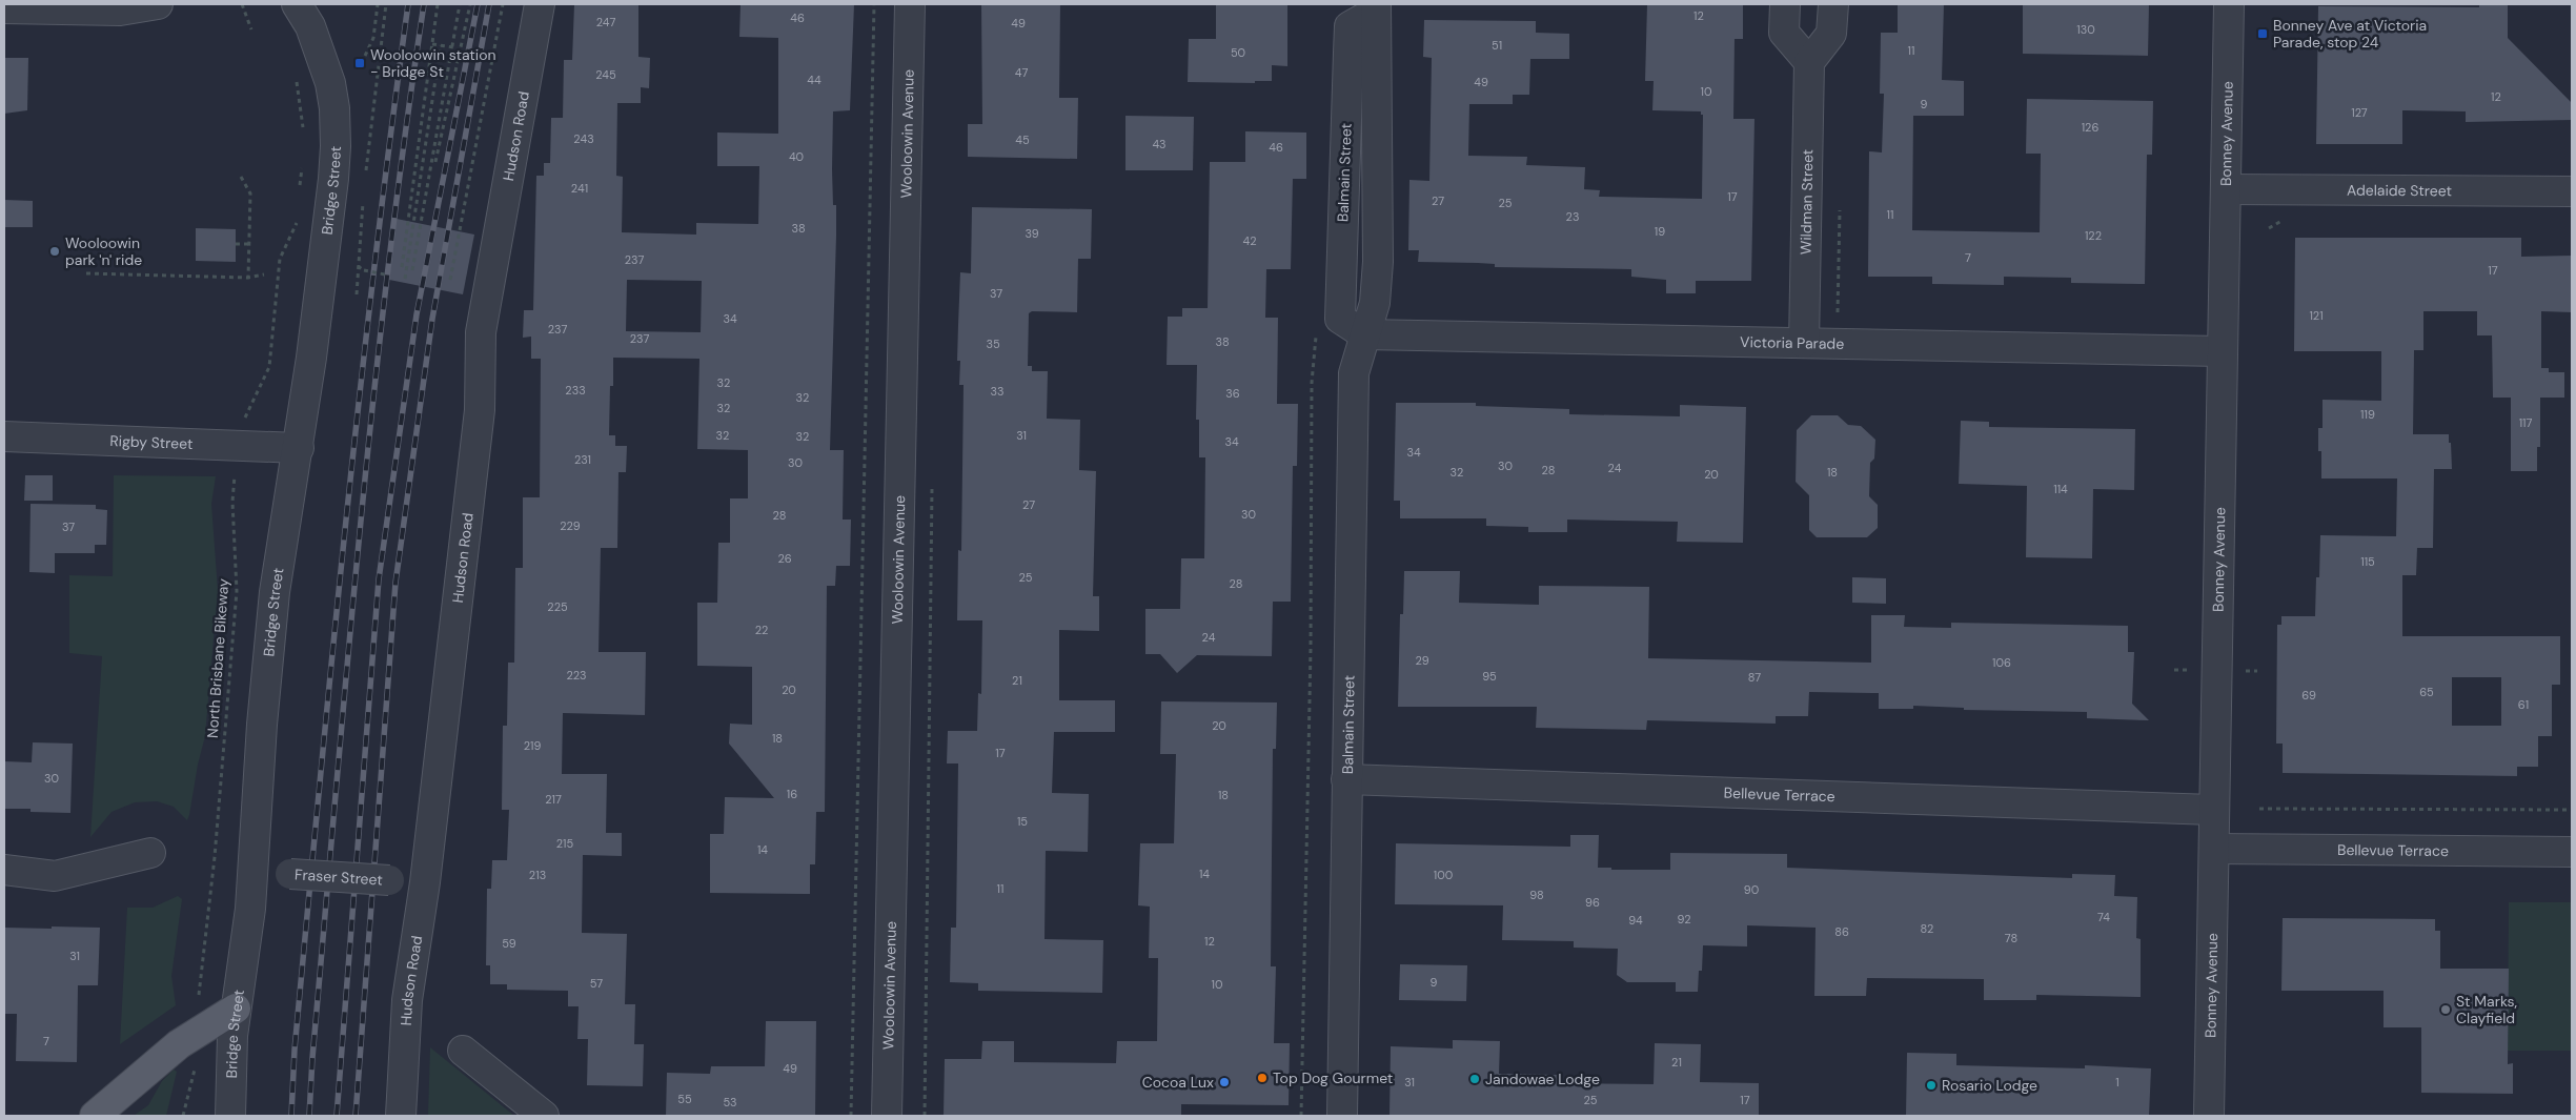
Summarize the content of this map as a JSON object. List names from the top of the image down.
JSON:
{
  "streets": {
    "street": [
      "Wooloowin Avenue",
      "Bonney Avenue",
      "Hudson Road",
      "Balmain Street",
      "Bridge Street",
      "Adelaide Street",
      "Wildman Street",
      "Victoria Parade",
      "Rigby Street",
      "Bellevue Terrace",
      "Fraser Street"
    ],
    "path": ["North Brisbane Bikeway"]
  },
  "crossings": [
    ["Bonney Avenue", "Adelaide Street"],
    ["Bonney Avenue", "Victoria Parade"],
    ["Bonney Avenue", "Bellevue Terrace"],
    ["Hudson Road", "Fraser Street"],
    ["Balmain Street", "Victoria Parade"],
    ["Balmain Street", "Bellevue Terrace"],
    ["Bridge Street", "Rigby Street"],
    ["Bridge Street", "Fraser Street"],
    ["Wildman Street", "Victoria Parade"],
    ["Rigby Street", "North Brisbane Bikeway"]
  ],
  "places": {
    "transit": ["Bonney Ave at Victoria Parade, stop 24", "Wooloowin station - Bridge St"],
    "other": [
      "Wooloowin park 'n' ride",
      "St Marks, Clayfield",
      "Top Dog Gourmet",
      "Jandowae Lodge",
      "Cocoa Lux",
      "Rosario Lodge"
    ]
  },
  "house_numbers": [
    "12",
    "46",
    "247",
    "49",
    "130",
    "51",
    "11",
    "50",
    "47",
    "245",
    "44",
    "49",
    "10",
    "12",
    "9",
    "127",
    "126",
    "243",
    "45",
    "43",
    "46",
    "40",
    "241",
    "17",
    "27",
    "25",
    "11",
    "23",
    "38",
    "19",
    "39",
    "122",
    "42",
    "7",
    "237",
    "17",
    "37",
    "121",
    "34",
    "237",
    "237",
    "38",
    "35",
    "32",
    "233",
    "33",
    "36",
    "32",
    "32",
    "119",
    "117",
    "32",
    "31",
    "32",
    "34",
    "34",
    "231",
    "30",
    "30",
    "24",
    "28",
    "32",
    "18",
    "20",
    "114",
    "27",
    "30",
    "28",
    "229",
    "37",
    "26",
    "115",
    "25",
    "28",
    "225",
    "22",
    "24",
    "29",
    "106",
    "223",
    "95",
    "87",
    "21",
    "20",
    "65",
    "69",
    "61",
    "20",
    "18",
    "219",
    "17",
    "30",
    "16",
    "18",
    "217",
    "15",
    "215",
    "14",
    "14",
    "213",
    "100",
    "11",
    "90",
    "98",
    "96",
    "74",
    "92",
    "94",
    "82",
    "86",
    "78",
    "12",
    "59",
    "31",
    "9",
    "57",
    "10",
    "7",
    "21",
    "49",
    "31",
    "1",
    "55",
    "25",
    "17",
    "53"
  ]
}
